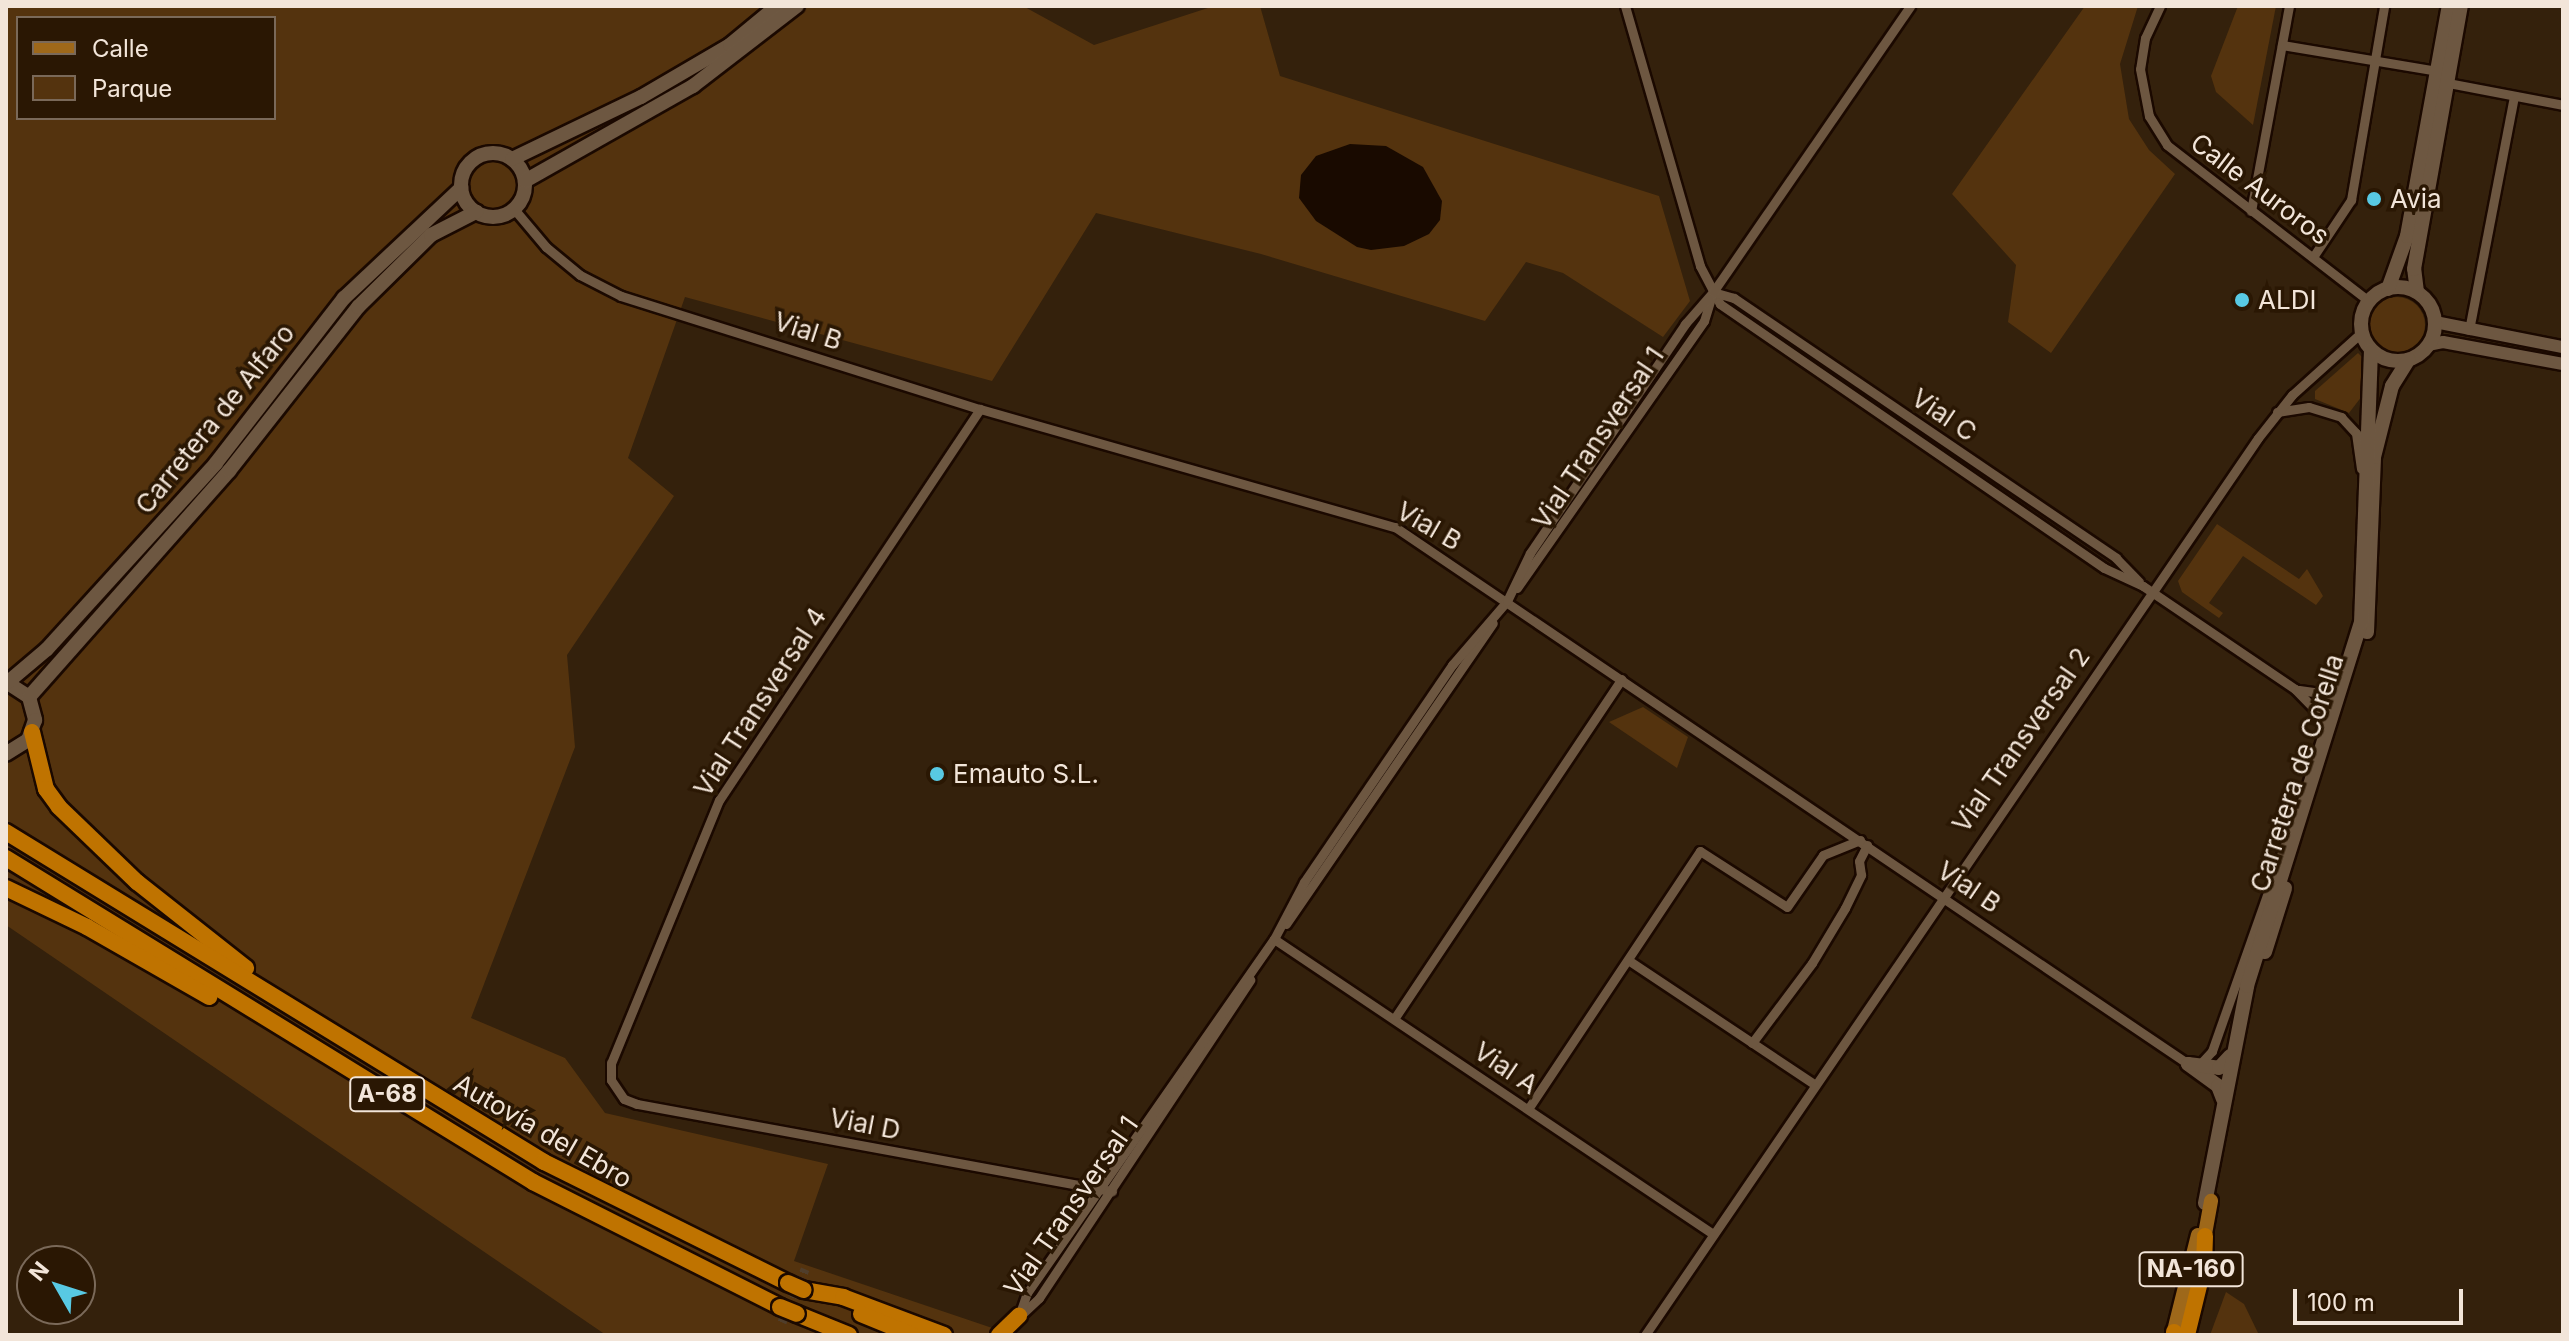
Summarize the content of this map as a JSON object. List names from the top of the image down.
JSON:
{
  "streets": {
    "highway": ["A-68", "Autovía del Ebro"],
    "main road": ["Carretera de Alfaro", "Carretera de Corella", "NA-160"],
    "street": [
      "Calle Auroros",
      "Vial B",
      "Vial C",
      "Vial Transversal 1",
      "Vial Transversal 4",
      "Vial Transversal 2",
      "Vial A",
      "Vial D"
    ]
  },
  "crossings": [
    ["Calle Auroros", "Vial Transversal 2"],
    ["Calle Auroros", "Carretera de Corella"],
    ["Vial B", "Carretera de Alfaro"],
    ["Vial B", "Vial Transversal 1"],
    ["Vial B", "Vial Transversal 4"],
    ["Vial B", "Vial Transversal 2"],
    ["Vial B", "Carretera de Corella"],
    ["Vial C", "Vial Transversal 1"],
    ["Vial C", "Vial Transversal 2"],
    ["Vial C", "Carretera de Corella"],
    ["Vial Transversal 1", "Vial A"],
    ["Vial Transversal 1", "Vial D"],
    ["Vial Transversal 4", "Vial D"],
    ["Vial Transversal 2", "Carretera de Corella"],
    ["Vial Transversal 2", "Vial A"],
    ["Carretera de Corella", "NA-160"]
  ],
  "places": ["Avia", "ALDI", "Emauto S.L."],
  "legend": ["Calle", "Parque"],
  "scale_bar": "100 m",
  "north": "top left"
}
